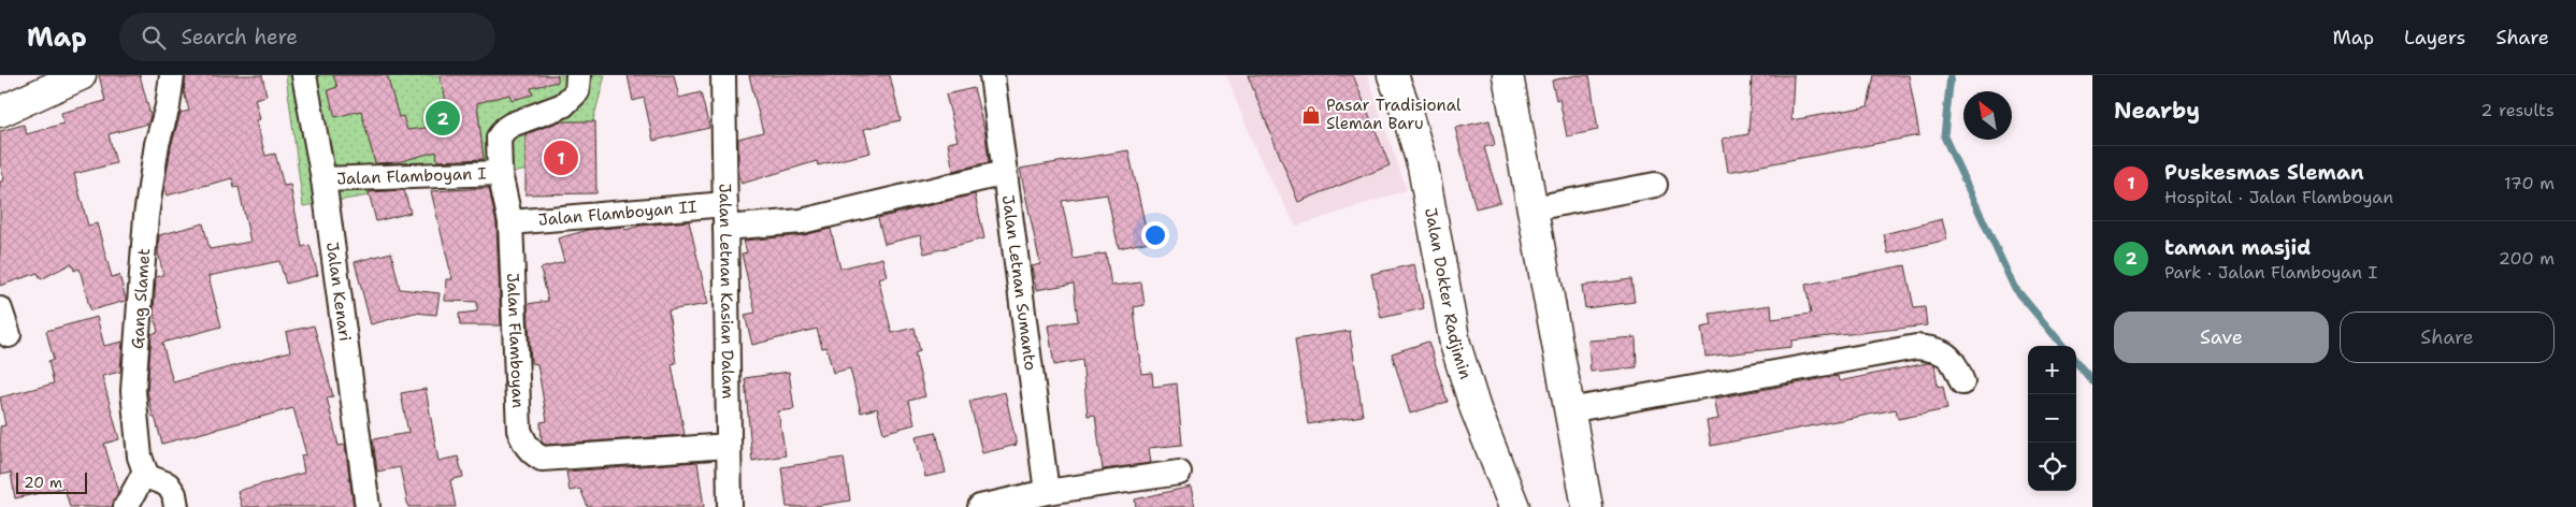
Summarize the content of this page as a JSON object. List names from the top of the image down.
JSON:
{
  "streets": {
    "main road": ["Jalan Dokter Radjimin"],
    "street": [
      "Jalan Flamboyan I",
      "Jalan Flamboyan II",
      "Jalan Letnan Sumanto",
      "Jalan Kenari",
      "Jalan Letnan Kasian Dalam",
      "Gang Slamet",
      "Jalan Flamboyan"
    ]
  },
  "crossings": [
    ["Jalan Flamboyan I", "Jalan Kenari"],
    ["Jalan Flamboyan I", "Jalan Flamboyan"],
    ["Jalan Flamboyan II", "Jalan Letnan Sumanto"],
    ["Jalan Flamboyan II", "Jalan Letnan Kasian Dalam"],
    ["Jalan Flamboyan II", "Jalan Flamboyan"],
    ["Jalan Letnan Kasian Dalam", "Jalan Flamboyan"]
  ],
  "places": {
    "shop": ["Pasar Tradisional Sleman Baru"]
  },
  "scale_bar": "20 m",
  "north": "top left",
  "page": {
    "header": "Map",
    "search": "Search here",
    "nav": ["Map", "Layers", "Share"],
    "heading": ["Nearby", "2 results"],
    "pins": ["2", "1"],
    "list": [
      {
        "mark": "1",
        "name": "Puskesmas Sleman",
        "note": "Hospital · Jalan Flamboyan",
        "value": "170 m"
      },
      {
        "mark": "2",
        "name": "taman masjid",
        "note": "Park · Jalan Flamboyan I",
        "value": "200 m"
      }
    ],
    "buttons": ["Save", "Share"],
    "map_buttons": ["+", "−"],
    "scale": "20 m"
  }
}
